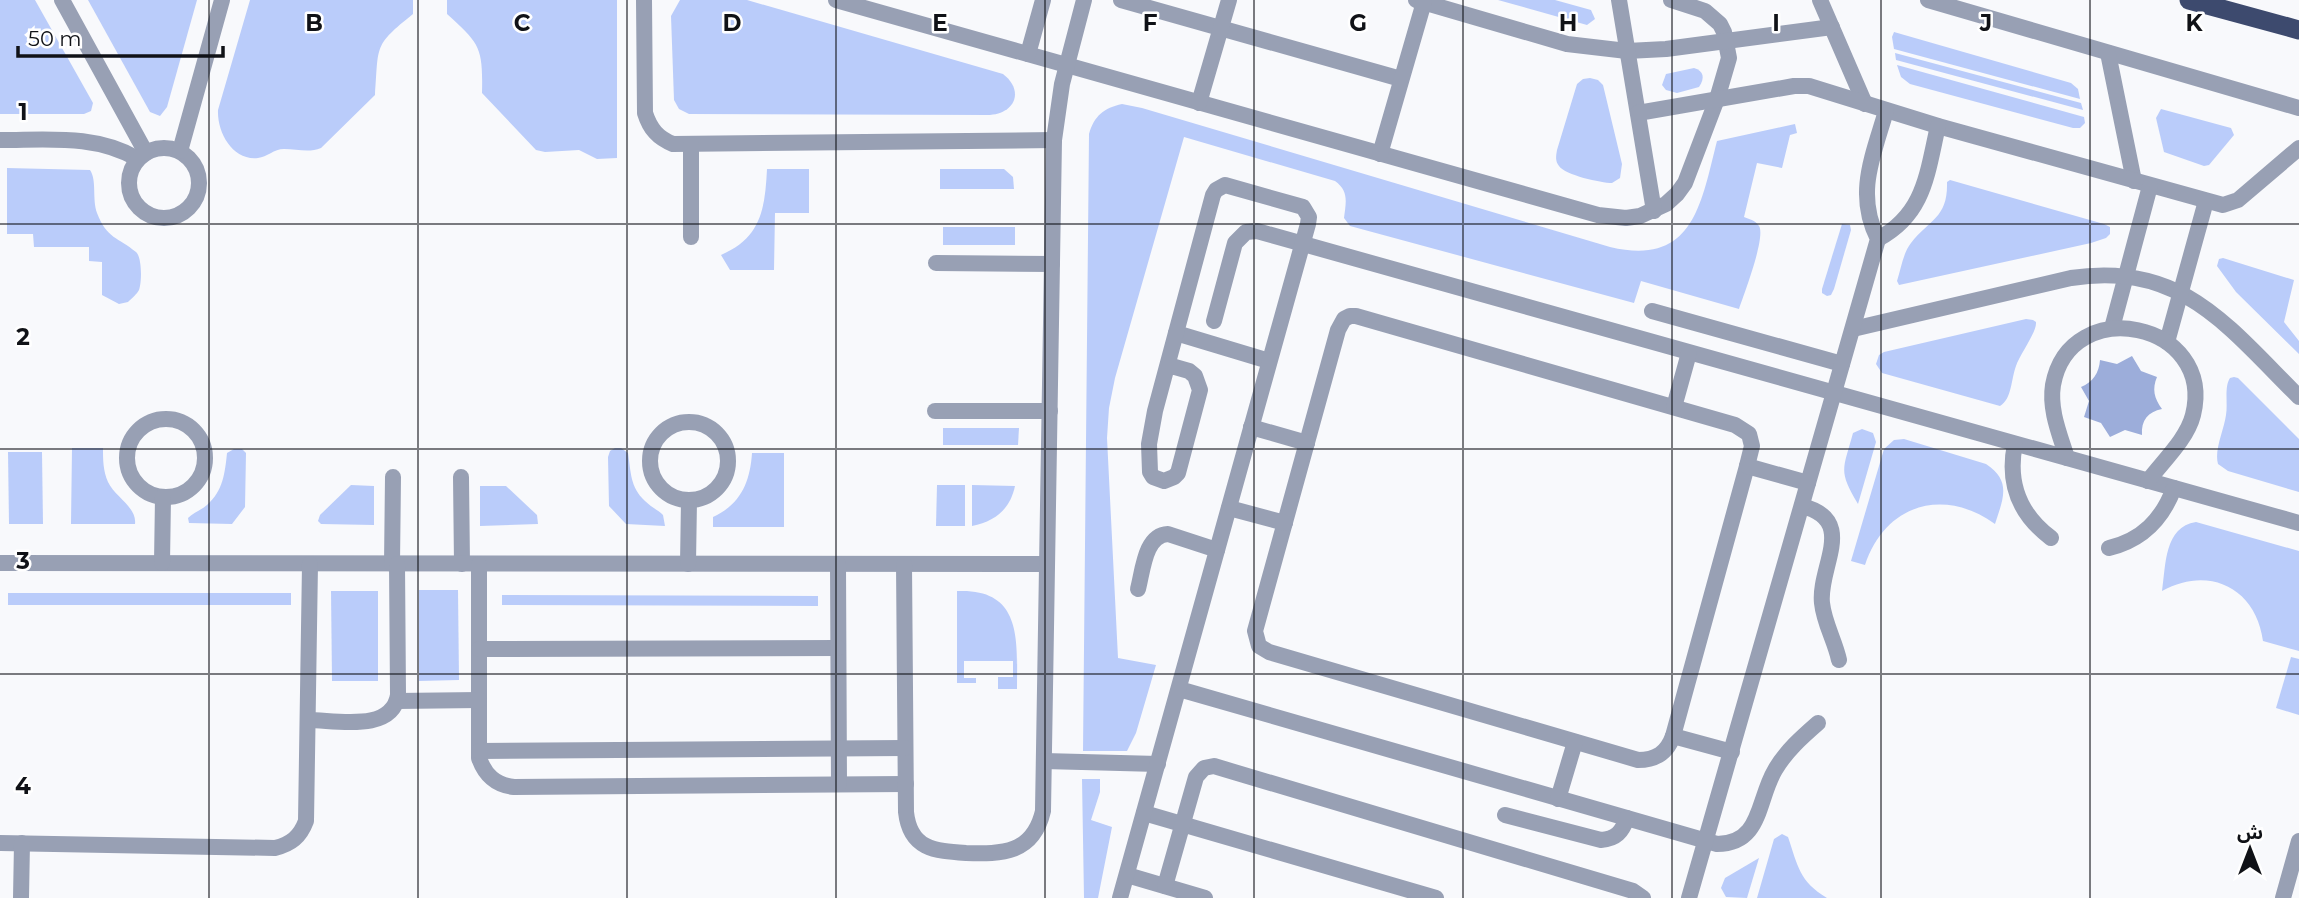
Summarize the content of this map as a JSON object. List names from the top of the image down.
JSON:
{
  "scale_bar": "50 m",
  "north": "top",
  "grid": {
    "columns": [
      "B",
      "C",
      "D",
      "E",
      "F",
      "G",
      "H",
      "I",
      "J",
      "K"
    ],
    "rows": [
      "1",
      "2",
      "3",
      "4"
    ]
  }
}
